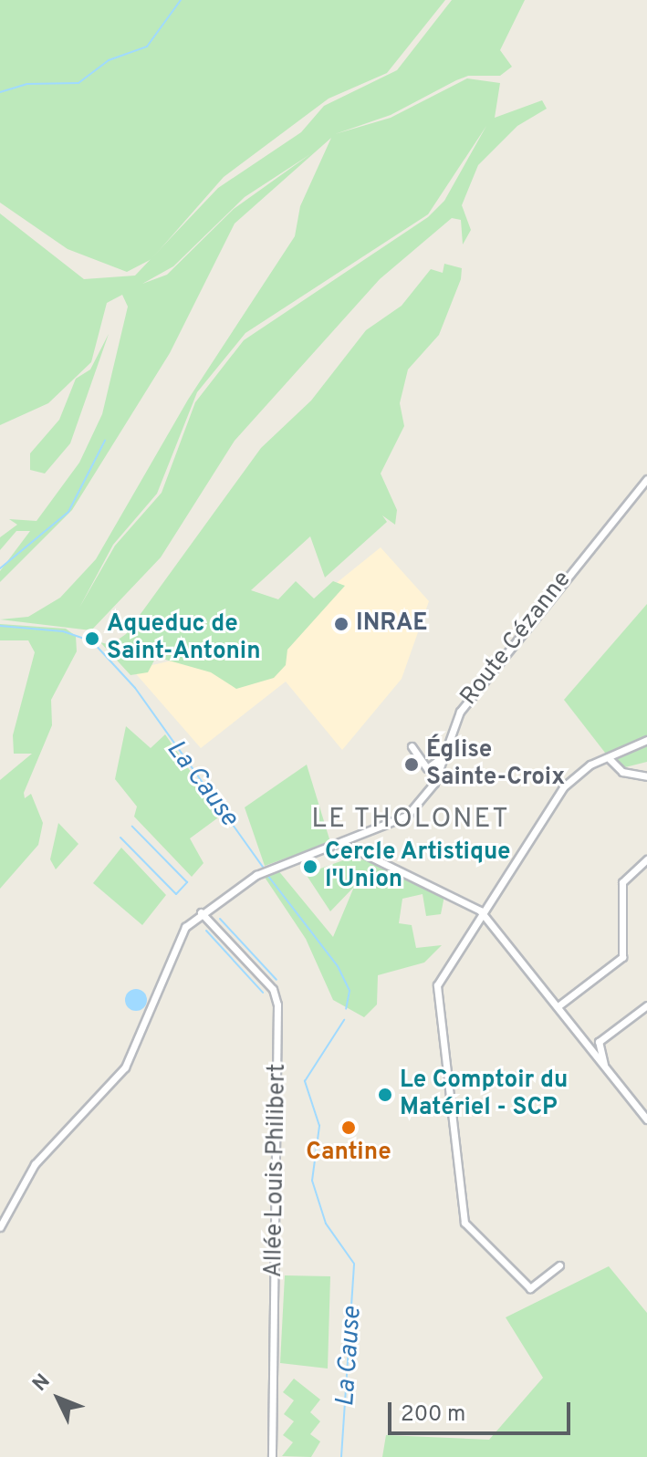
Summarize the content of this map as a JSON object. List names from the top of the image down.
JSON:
{
  "streets": {
    "street": ["Route Cézanne", "Allée Louis Philibert"]
  },
  "crossings": [
    ["Route Cézanne", "Allée Louis Philibert"]
  ],
  "districts": ["LE THOLONET"],
  "water": ["La Cause"],
  "places": [
    "INRAE",
    "Aqueduc de Saint-Antonin",
    "Église Sainte-Croix",
    "Cercle Artistique l'Union",
    "Le Comptoir du Matériel - SCP",
    "Cantine"
  ],
  "scale_bar": "200 m",
  "north": "top left"
}
